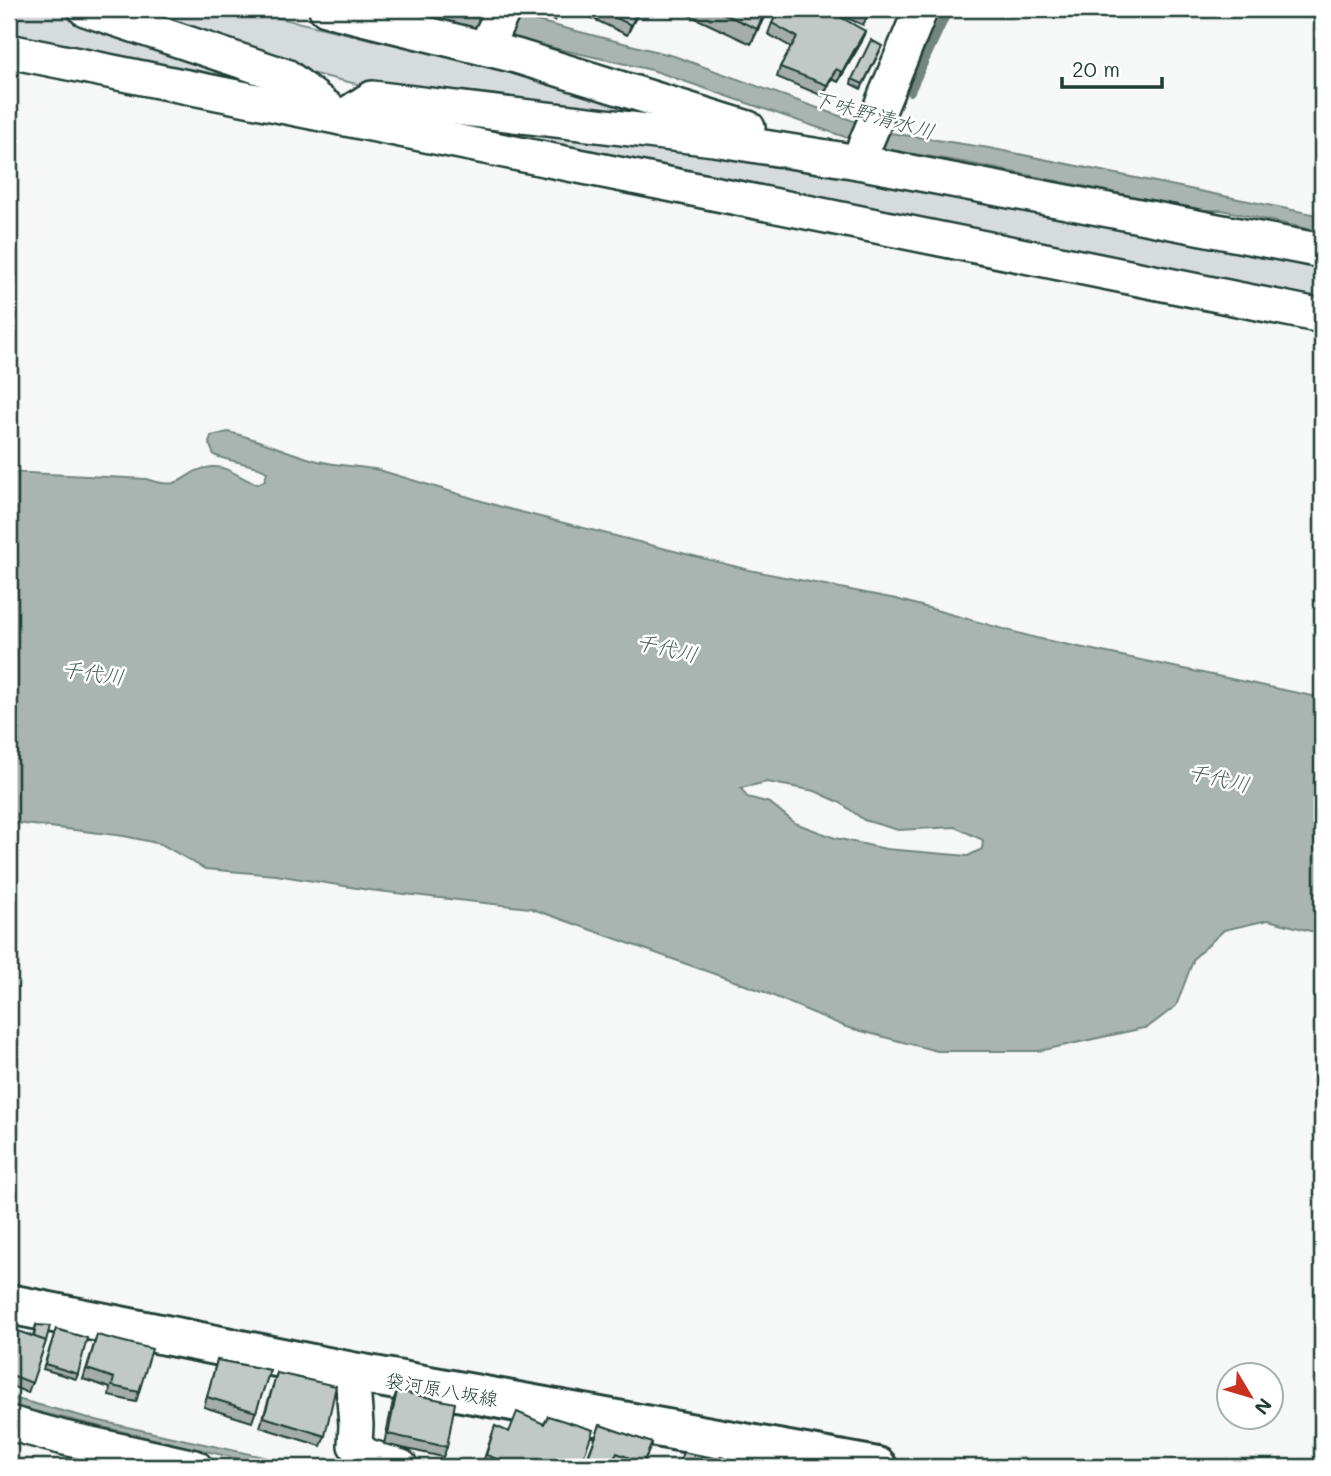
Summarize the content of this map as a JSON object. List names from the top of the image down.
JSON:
{
  "streets": {
    "main road": ["袋河原八坂線"]
  },
  "water": ["下味野清水川", "千代川"],
  "scale_bar": "20 m",
  "north": "bottom right"
}
